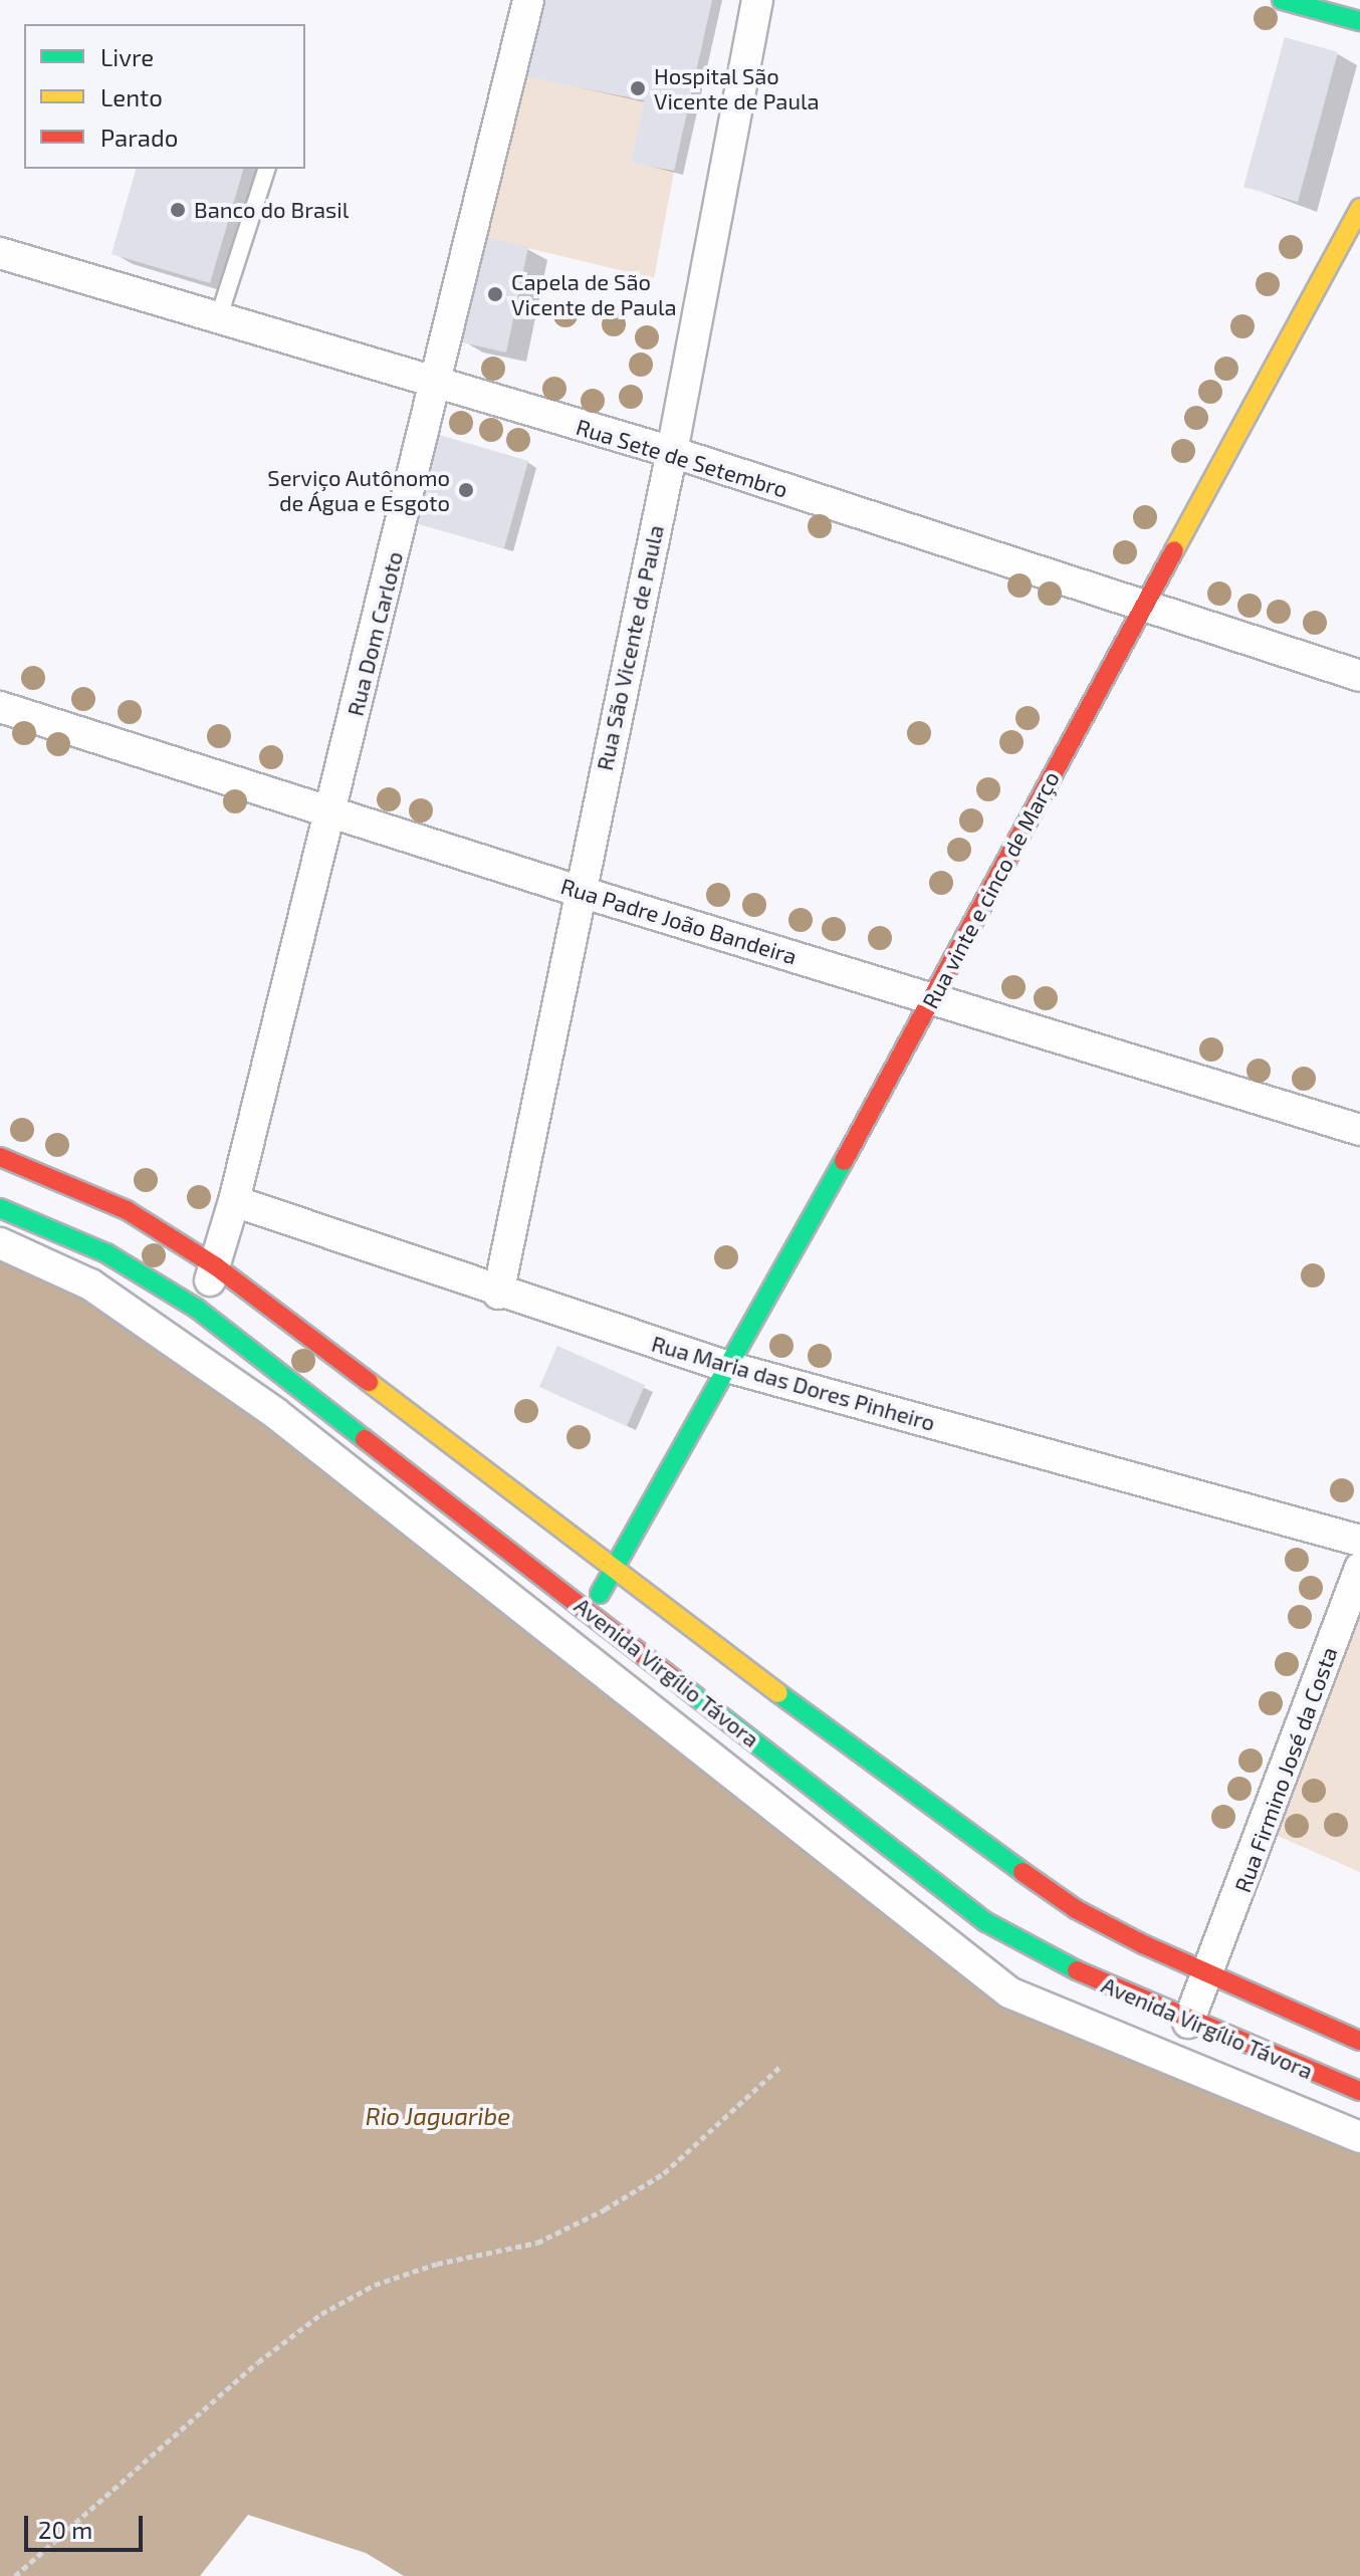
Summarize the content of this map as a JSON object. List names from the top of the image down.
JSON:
{
  "streets": {
    "street": [
      "Rua Sete de Setembro",
      "Rua Dom Carloto",
      "Rua São Vicente de Paula",
      "Rua vinte e cinco de Março",
      "Rua Padre João Bandeira",
      "Rua Maria das Dores Pinheiro",
      "Avenida Virgílio Távora",
      "Rua Firmino José da Costa"
    ]
  },
  "crossings": [
    ["Rua Sete de Setembro", "Rua Dom Carloto"],
    ["Rua Sete de Setembro", "Rua São Vicente de Paula"],
    ["Rua Sete de Setembro", "Rua vinte e cinco de Março"],
    ["Rua Dom Carloto", "Rua Padre João Bandeira"],
    ["Rua Dom Carloto", "Rua Maria das Dores Pinheiro"],
    ["Rua Dom Carloto", "Avenida Virgílio Távora"],
    ["Rua São Vicente de Paula", "Rua Padre João Bandeira"],
    ["Rua São Vicente de Paula", "Rua Maria das Dores Pinheiro"],
    ["Rua vinte e cinco de Março", "Rua Padre João Bandeira"],
    ["Rua vinte e cinco de Março", "Rua Maria das Dores Pinheiro"],
    ["Rua vinte e cinco de Março", "Avenida Virgílio Távora"],
    ["Avenida Virgílio Távora", "Rua Firmino José da Costa"]
  ],
  "water": ["Rio Jaguaribe"],
  "places": [
    "Hospital São Vicente de Paula",
    "Banco do Brasil",
    "Capela de São Vicente de Paula",
    "Serviço Autônomo de Água e Esgoto"
  ],
  "legend": ["Livre", "Lento", "Parado"],
  "scale_bar": "20 m"
}
